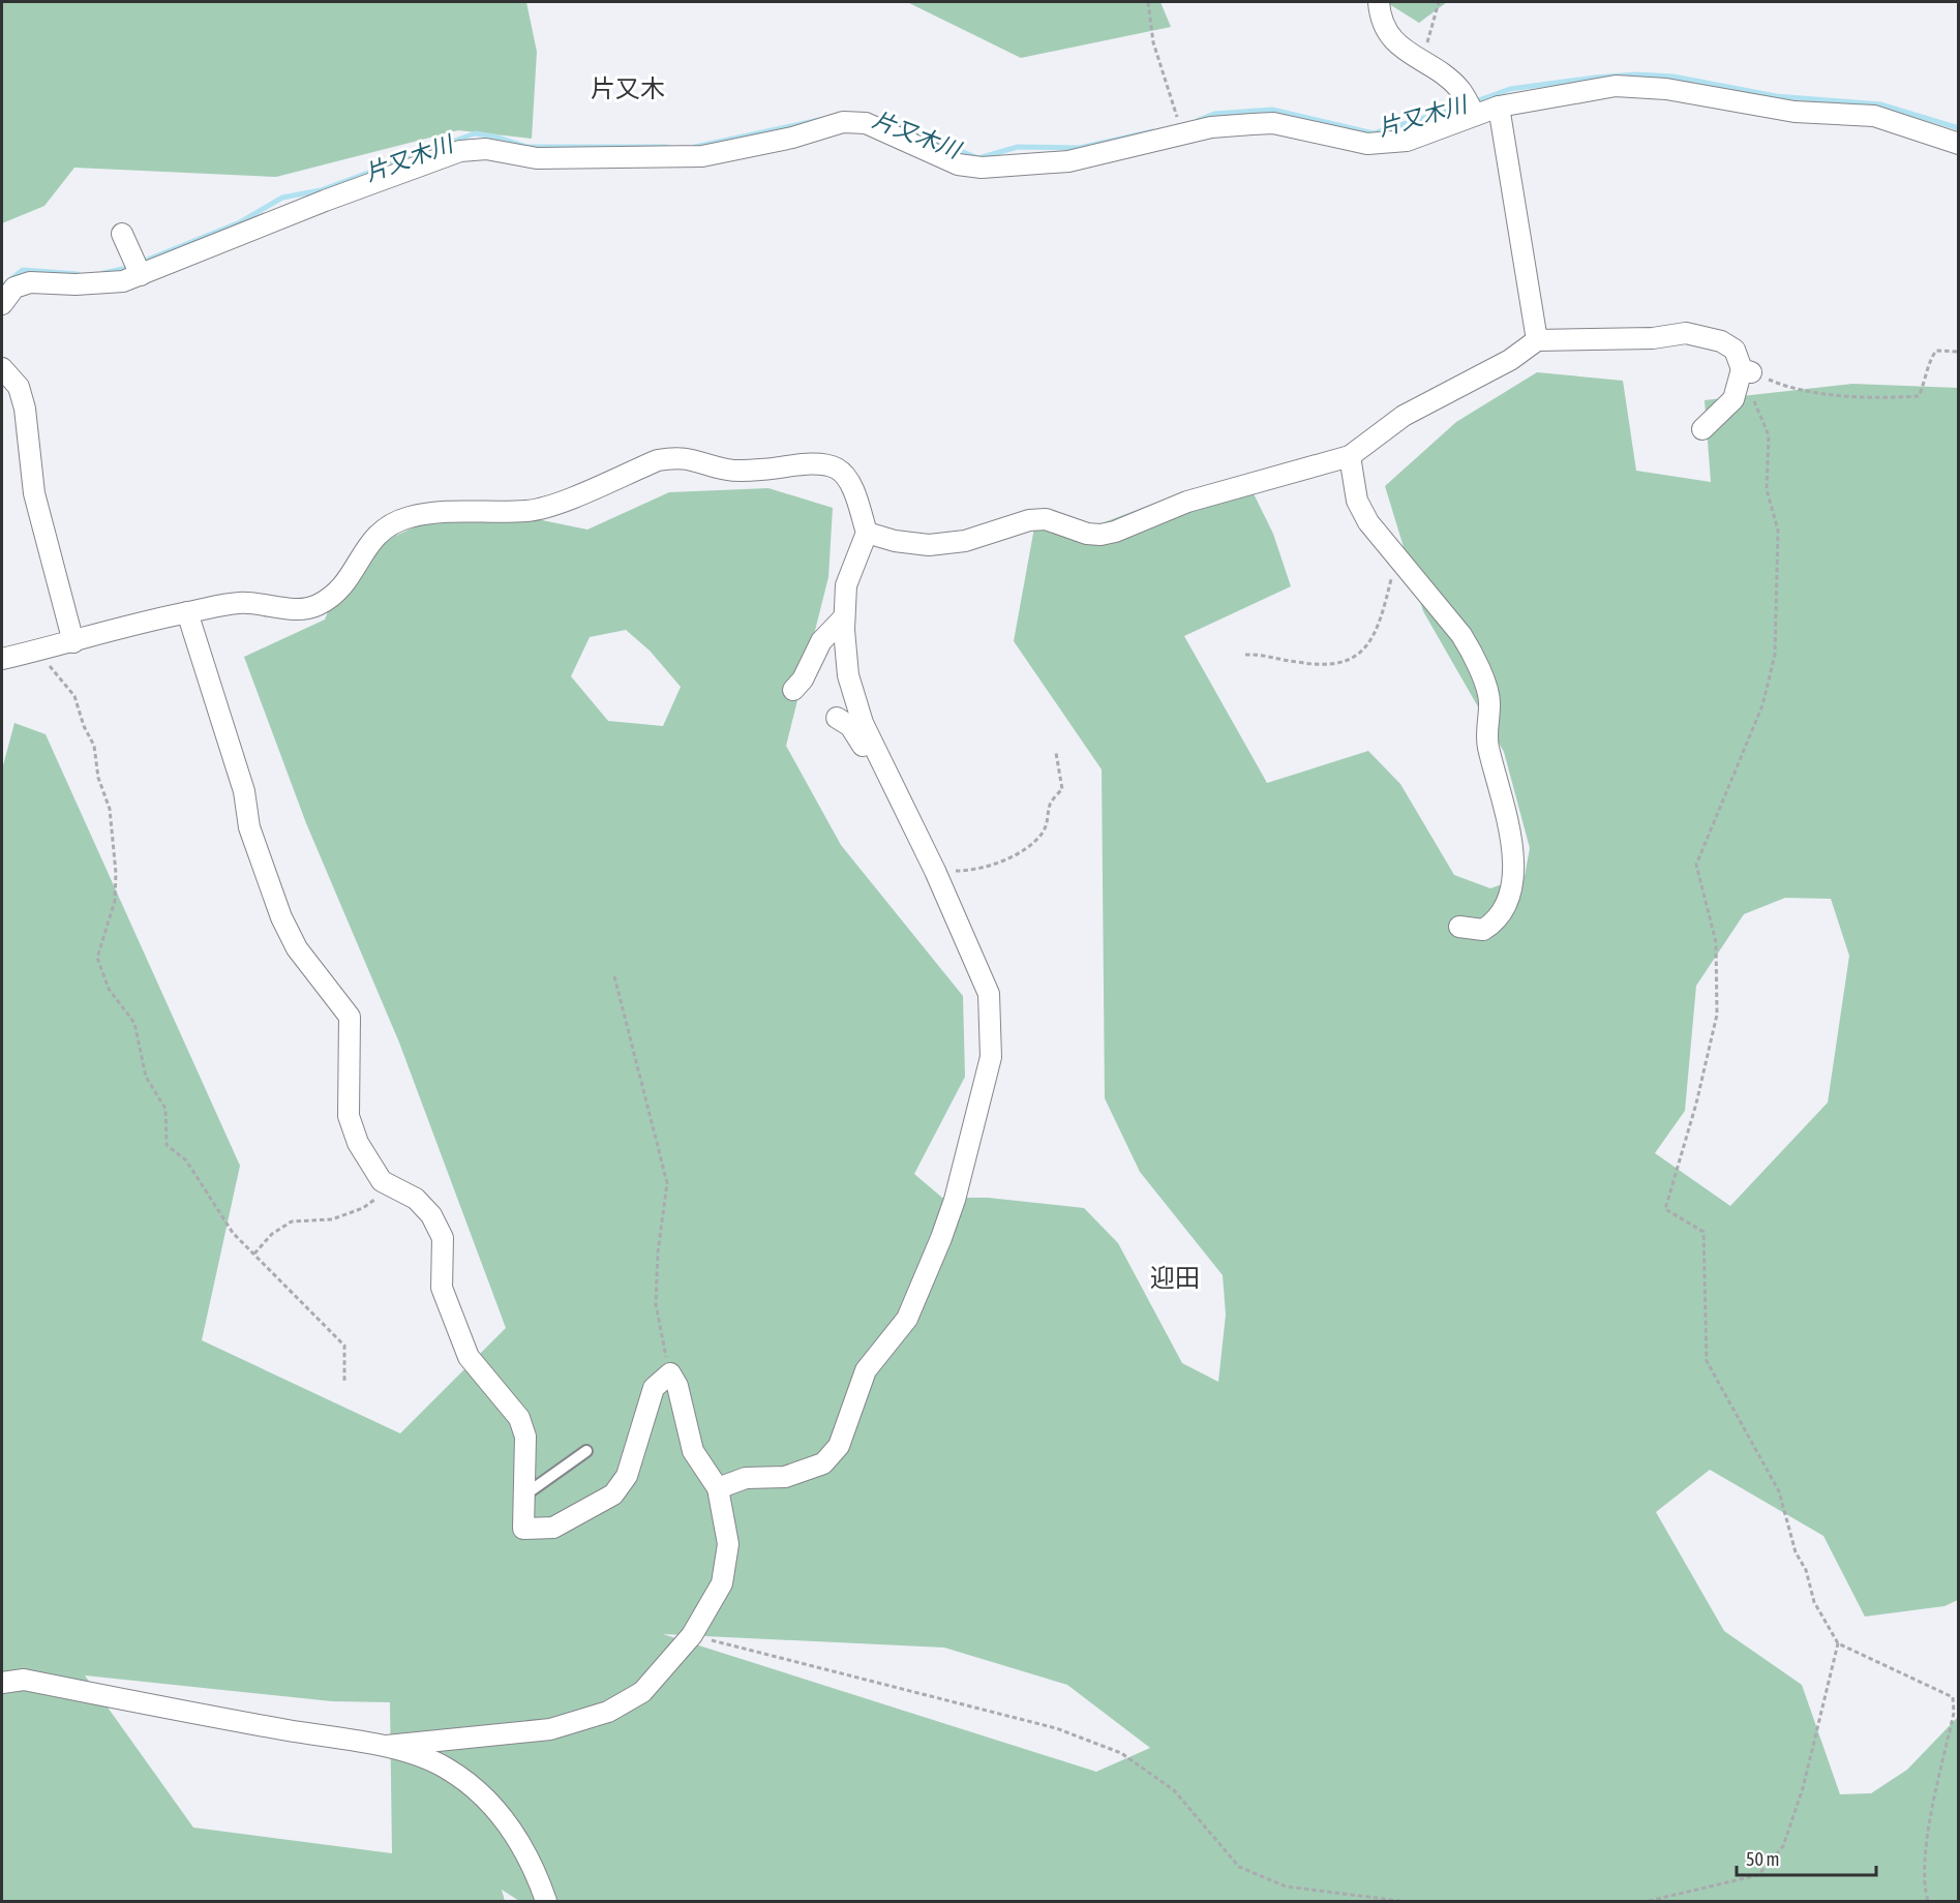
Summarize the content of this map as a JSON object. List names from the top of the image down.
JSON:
{
  "districts": ["片又木", "迎田"],
  "water": ["片又木川"],
  "scale_bar": "50 m"
}
